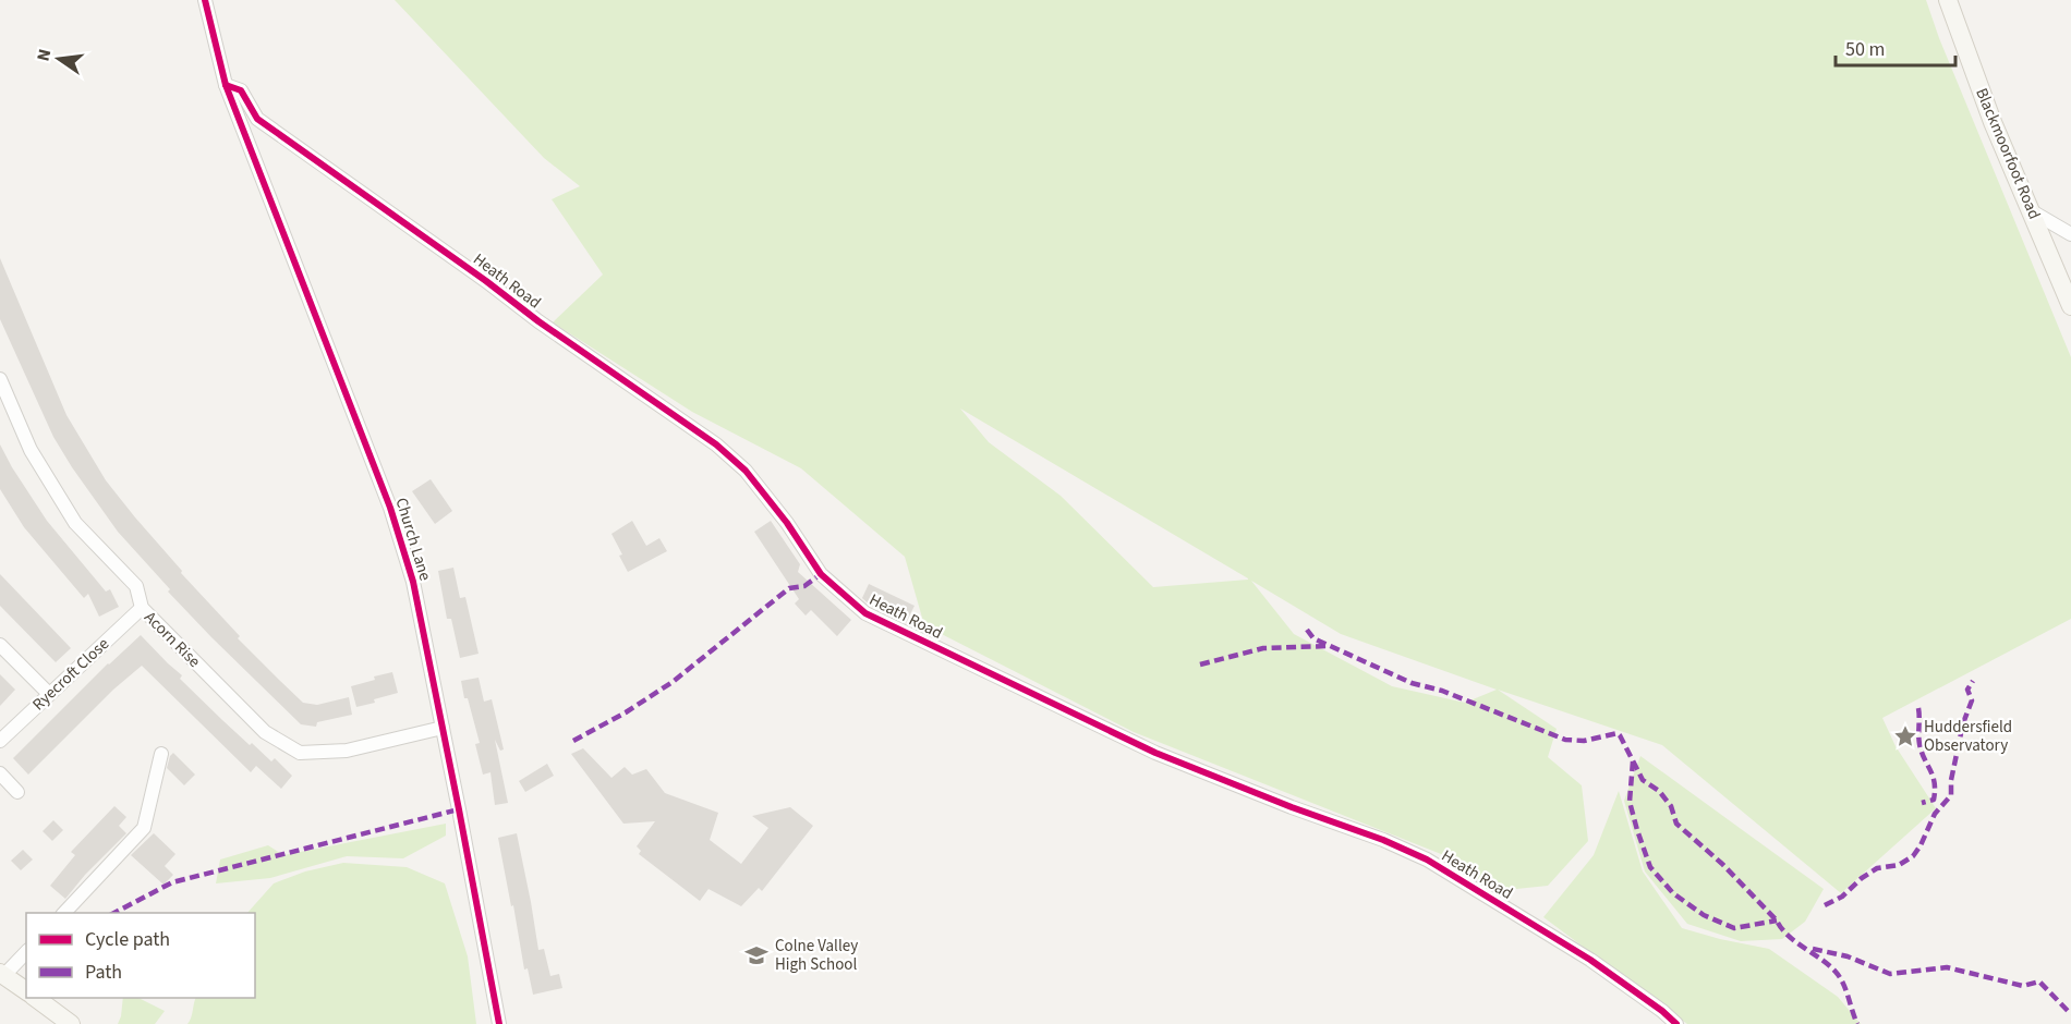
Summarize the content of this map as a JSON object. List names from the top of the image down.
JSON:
{
  "streets": {
    "street": [
      "Blackmoorfoot Road",
      "Heath Road",
      "Church Lane",
      "Acorn Rise",
      "Ryecroft Close"
    ]
  },
  "crossings": [
    ["Heath Road", "Church Lane"],
    ["Church Lane", "Acorn Rise"],
    ["Acorn Rise", "Ryecroft Close"]
  ],
  "places": {
    "place": ["Huddersfield Observatory"],
    "school or university": ["Colne Valley High School"]
  },
  "legend": ["Cycle path", "Path"],
  "scale_bar": "50 m",
  "north": "left"
}
